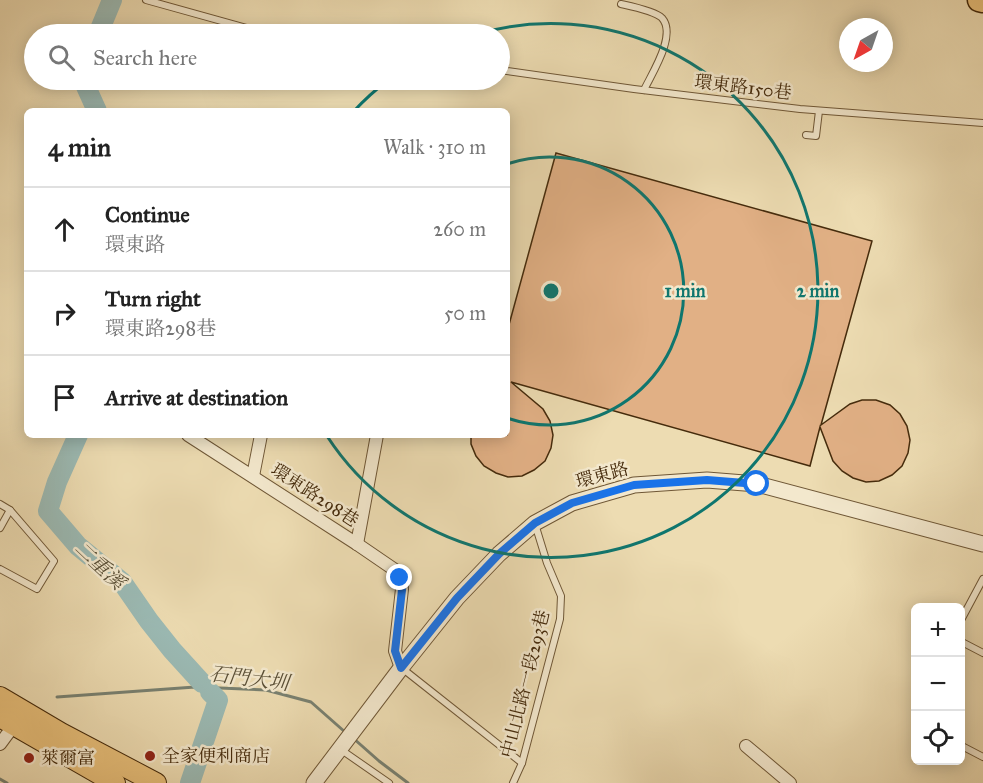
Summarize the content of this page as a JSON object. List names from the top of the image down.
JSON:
{
  "streets": {
    "street": ["環東路", "環東路298巷"],
    "lane": ["環東路150巷", "中山北路一段293巷"]
  },
  "crossings": [
    ["環東路", "環東路298巷"],
    ["環東路", "中山北路一段293巷"]
  ],
  "water": ["二重溪", "石門大圳"],
  "places": ["全家便利商店", "萊爾富"],
  "north": "bottom left",
  "page": {
    "search": "Search here",
    "heading": ["4 min", "Walk · 310 m"],
    "list": [
      ["Continue", "環東路", "260 m"],
      ["Turn right", "環東路298巷", "50 m"],
      "Arrive at destination"
    ],
    "map_buttons": ["+", "−"]
  },
  "rings": ["1 min", "2 min"]
}
